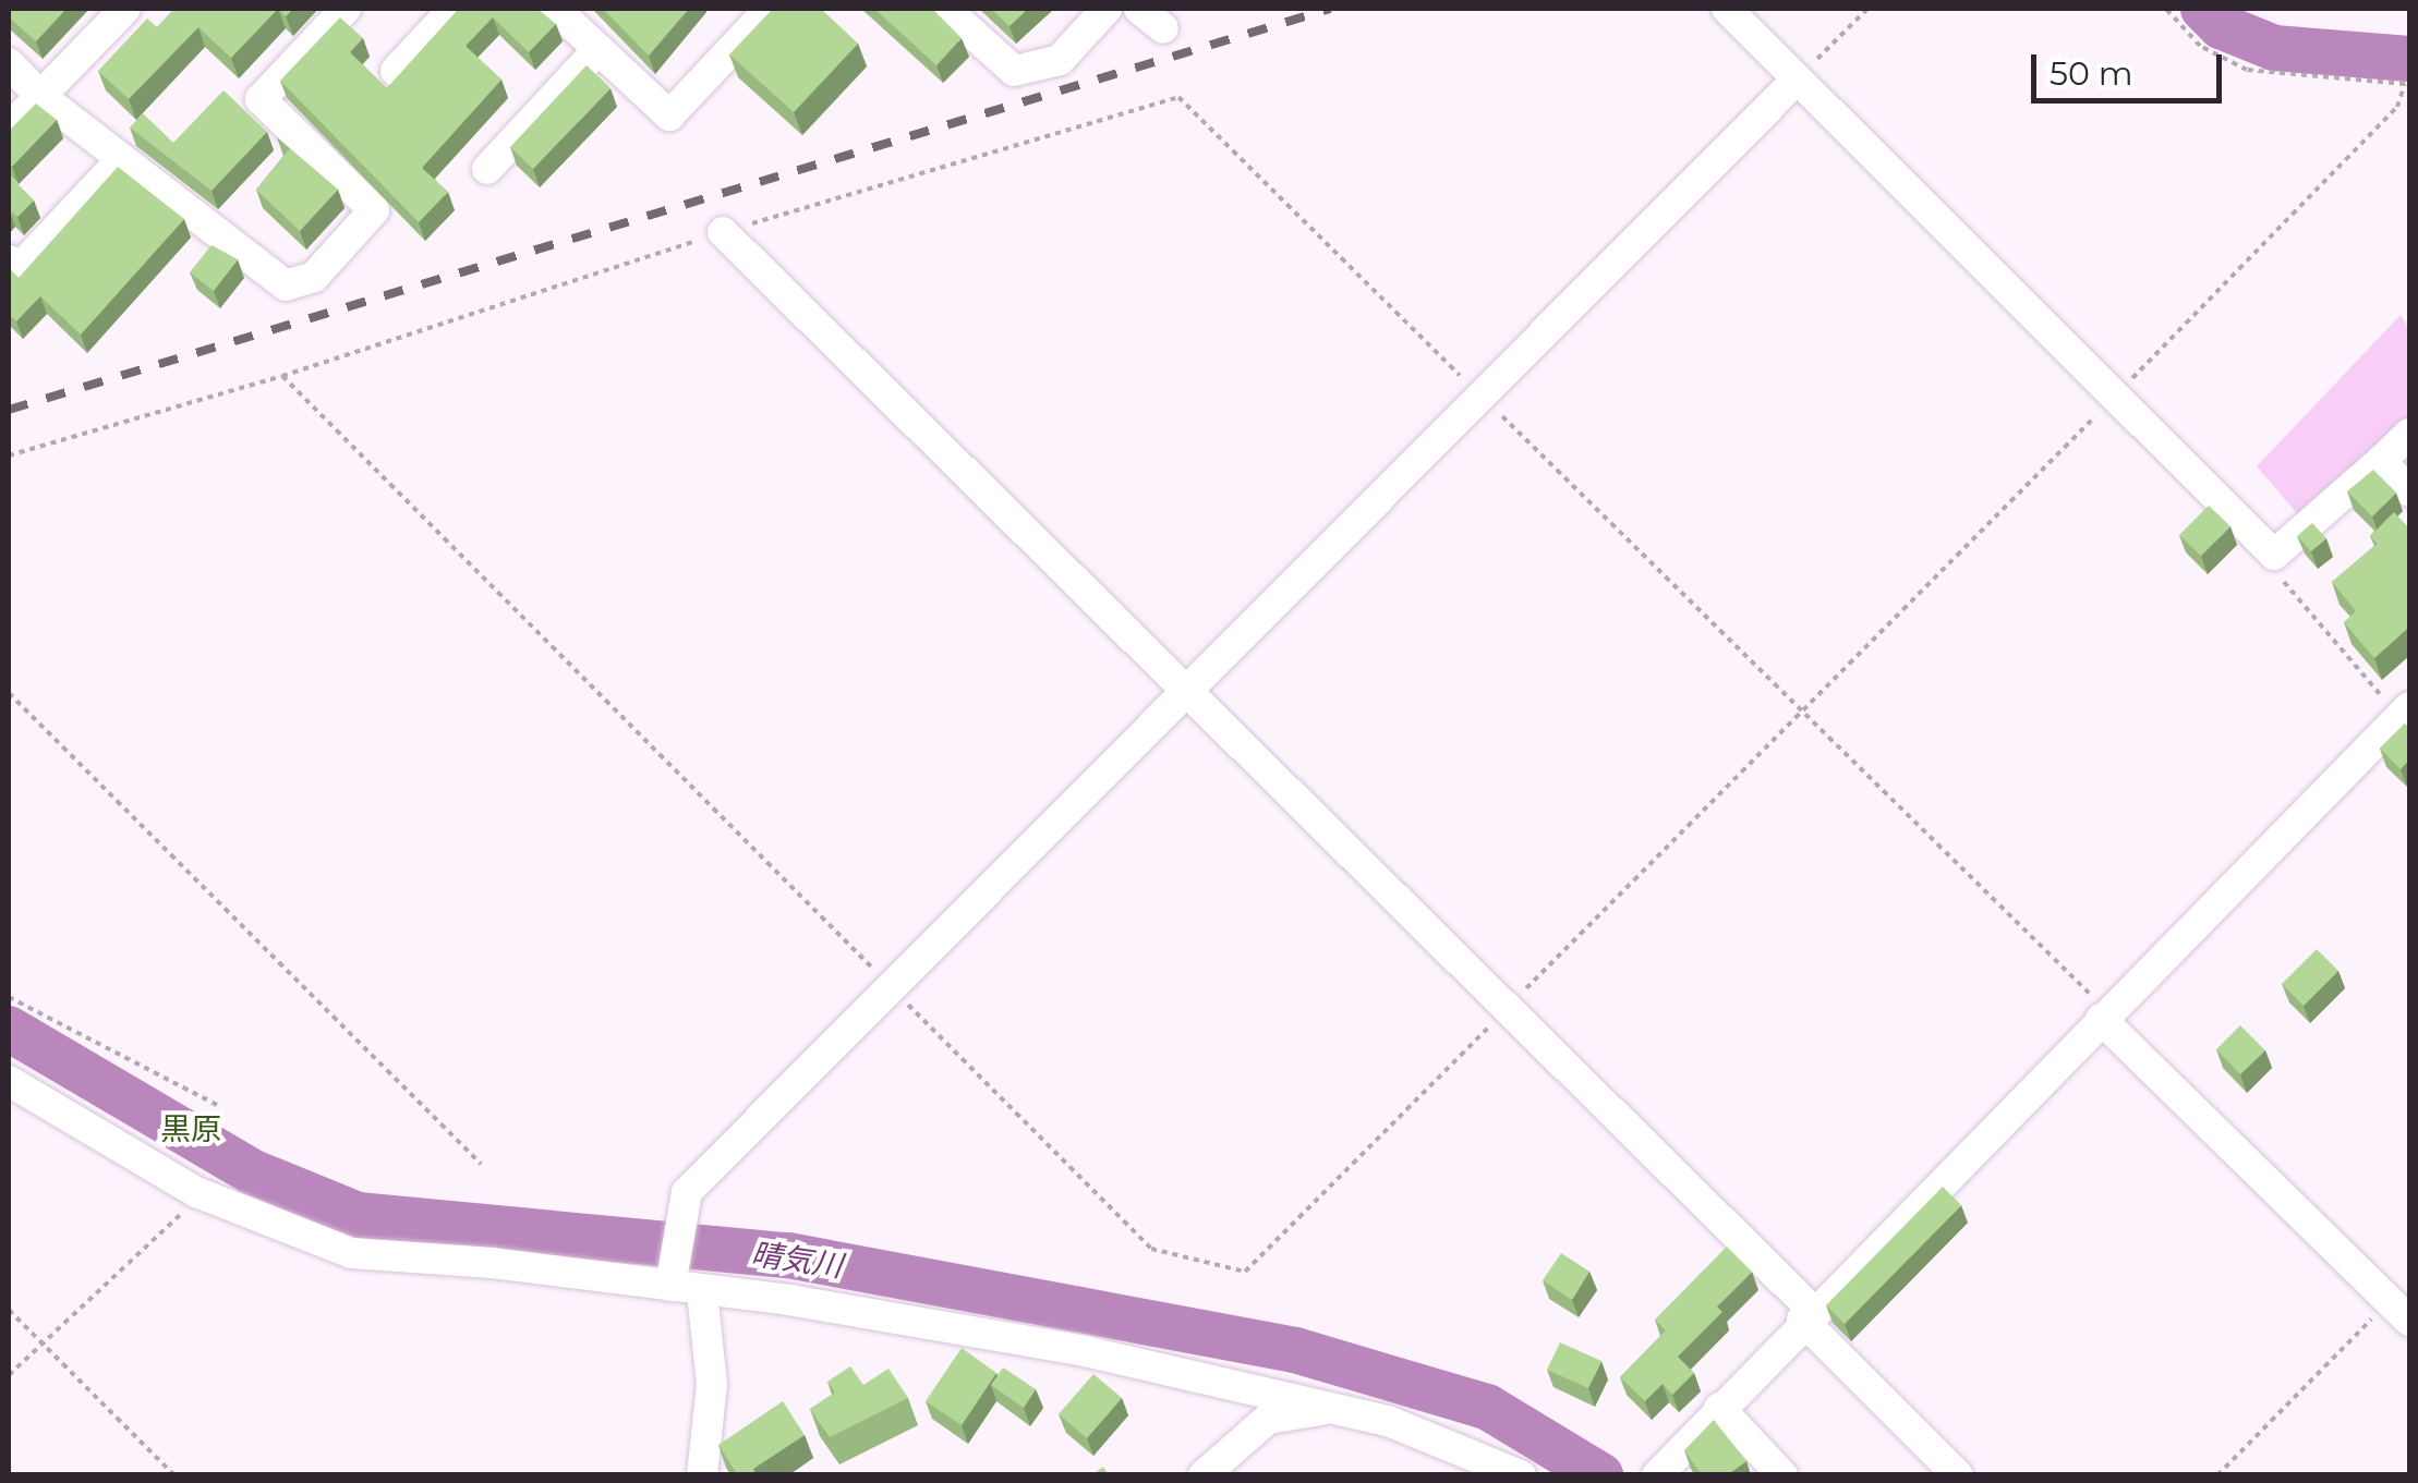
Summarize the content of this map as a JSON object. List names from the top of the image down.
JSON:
{
  "districts": ["黒原"],
  "water": ["晴気川"],
  "scale_bar": "50 m"
}
